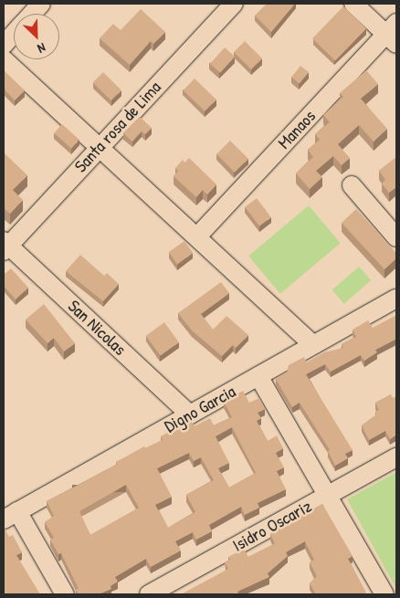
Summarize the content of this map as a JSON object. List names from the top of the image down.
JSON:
{
  "streets": {
    "street": [
      "Santa rosa de Lima",
      "Manaos",
      "San Nicolas",
      "Digno Garcia",
      "Isidro Oscariz"
    ]
  },
  "crossings": [
    ["Santa rosa de Lima", "San Nicolas"],
    ["San Nicolas", "Digno Garcia"]
  ],
  "north": "bottom right"
}
